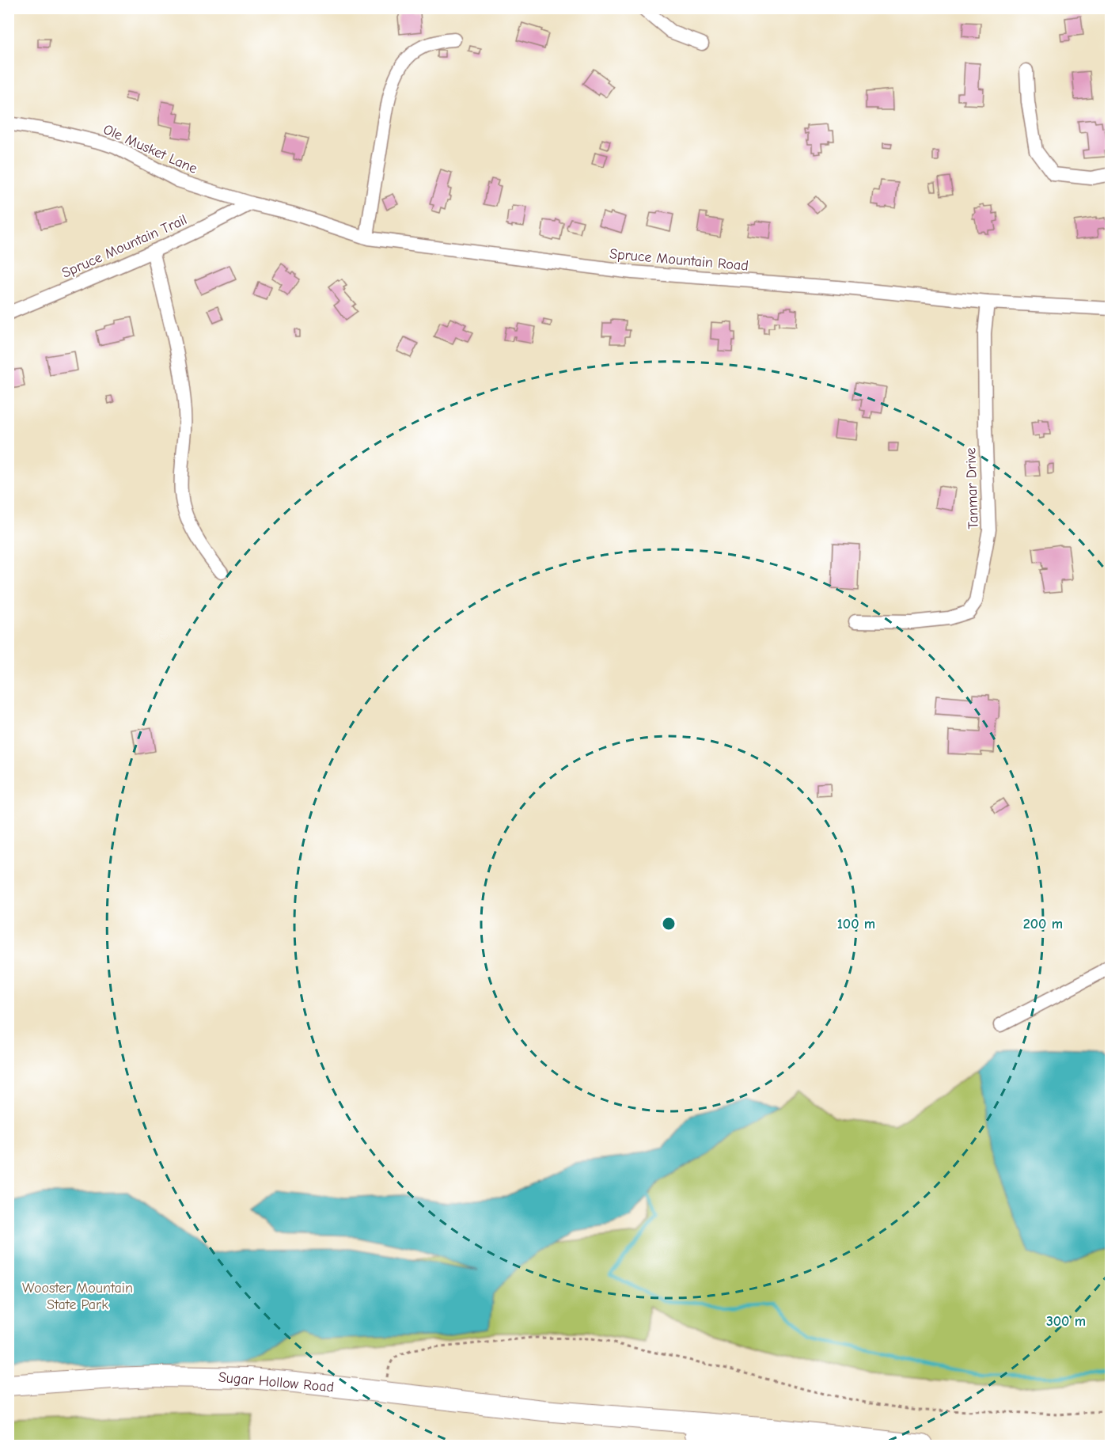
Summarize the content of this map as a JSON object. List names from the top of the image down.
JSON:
{
  "streets": {
    "highway": ["Sugar Hollow Road"],
    "street": [
      "Ole Musket Lane",
      "Spruce Mountain Trail",
      "Spruce Mountain Road",
      "Tanmar Drive"
    ]
  },
  "crossings": [
    ["Ole Musket Lane", "Spruce Mountain Trail"],
    ["Ole Musket Lane", "Spruce Mountain Road"],
    ["Spruce Mountain Trail", "Spruce Mountain Road"],
    ["Spruce Mountain Road", "Tanmar Drive"]
  ],
  "parks": ["Wooster Mountain State Park"],
  "rings": ["100 m", "200 m", "300 m"]
}
